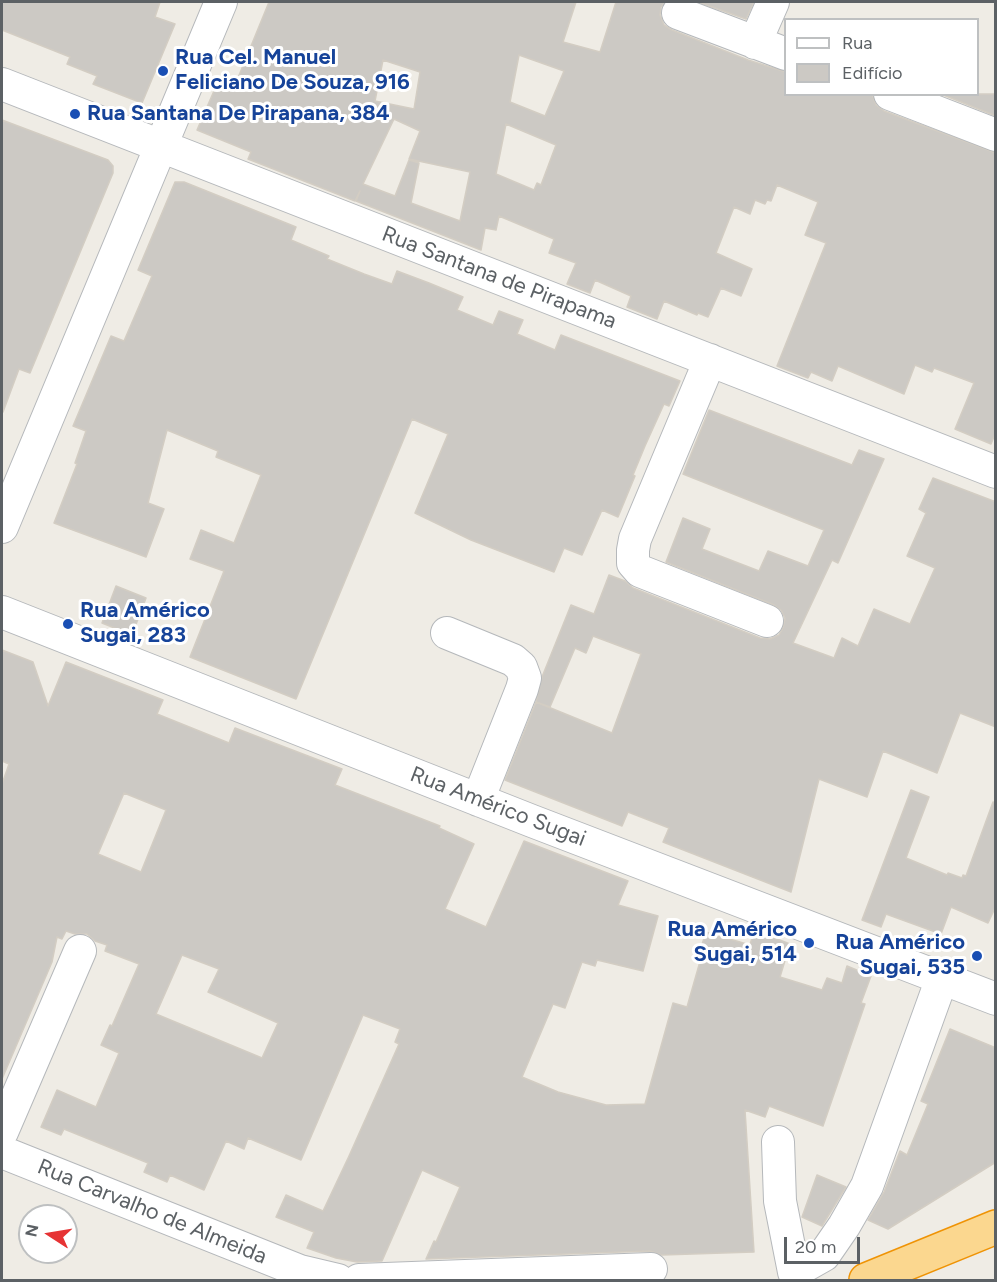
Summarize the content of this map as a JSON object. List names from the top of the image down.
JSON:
{
  "streets": {
    "street": ["Rua Santana de Pirapama", "Rua Américo Sugai", "Rua Carvalho de Almeida"]
  },
  "places": [
    "Rua Cel. Manuel Feliciano De Souza, 916",
    "Rua Santana De Pirapana, 384",
    "Rua Américo Sugai, 283",
    "Rua Américo Sugai, 514",
    "Rua Américo Sugai, 535"
  ],
  "legend": ["Rua", "Edifício"],
  "scale_bar": "20 m",
  "north": "left"
}
